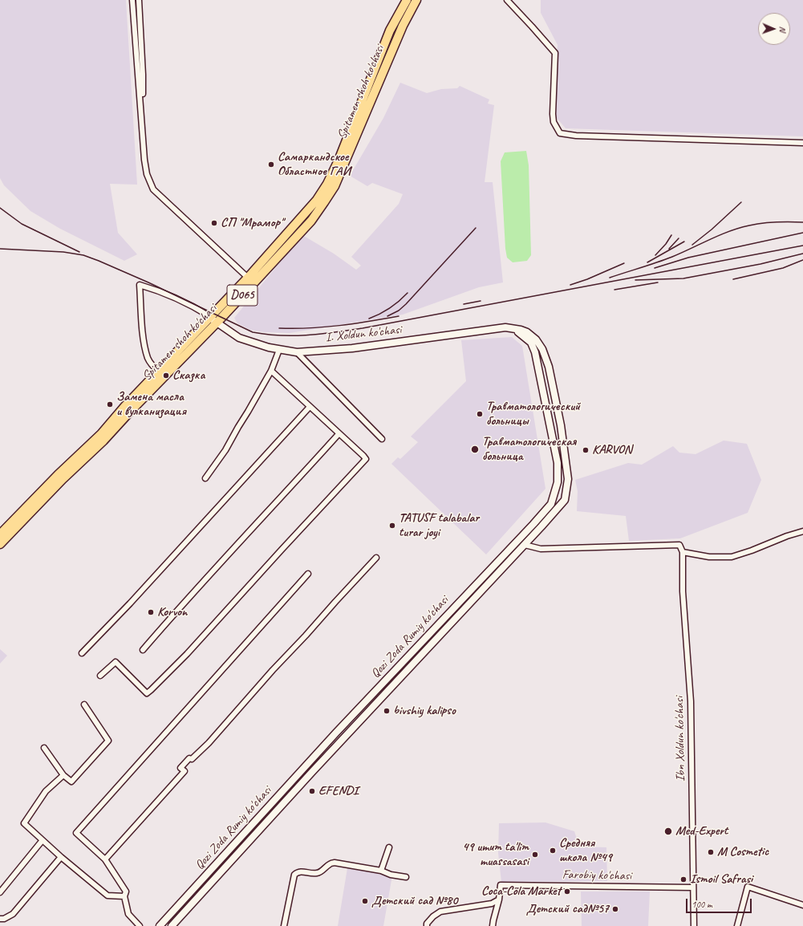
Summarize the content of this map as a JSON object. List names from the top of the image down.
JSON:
{
  "streets": {
    "main road": ["Spitamen shoh ko'chasi", "D065"],
    "street": [
      "I. Xoldun ko'chasi",
      "Qozi Zoda Rumiy ko'chasi",
      "Ibn Xoldun ko'chasi",
      "Farobiy ko'chasi"
    ]
  },
  "crossings": [
    ["Spitamen shoh ko'chasi", "I. Xoldun ko'chasi"],
    ["I. Xoldun ko'chasi", "Qozi Zoda Rumiy ko'chasi"],
    ["Ibn Xoldun ko'chasi", "Farobiy ko'chasi"]
  ],
  "places": [
    "Самаркандское Областное ГАИ",
    "СП \"Мрамор\"",
    "Сказка",
    "Замена масла и вулканизация",
    "Травматологический больницы",
    "Травматологическая больница",
    "KARVON",
    "TATUSF talabalar turar joyi",
    "Korvon",
    "bivshiy kalipso",
    "EFENDI",
    "Med-Expert",
    "Средняя школа №49",
    "M Cosmetic",
    "49 umum ta'lim muassasasi",
    "Ismoil Safrasi",
    "Coca-Cola Market",
    "Детский сад №80",
    "Детский сад№57"
  ],
  "scale_bar": "100 m",
  "north": "right"
}
